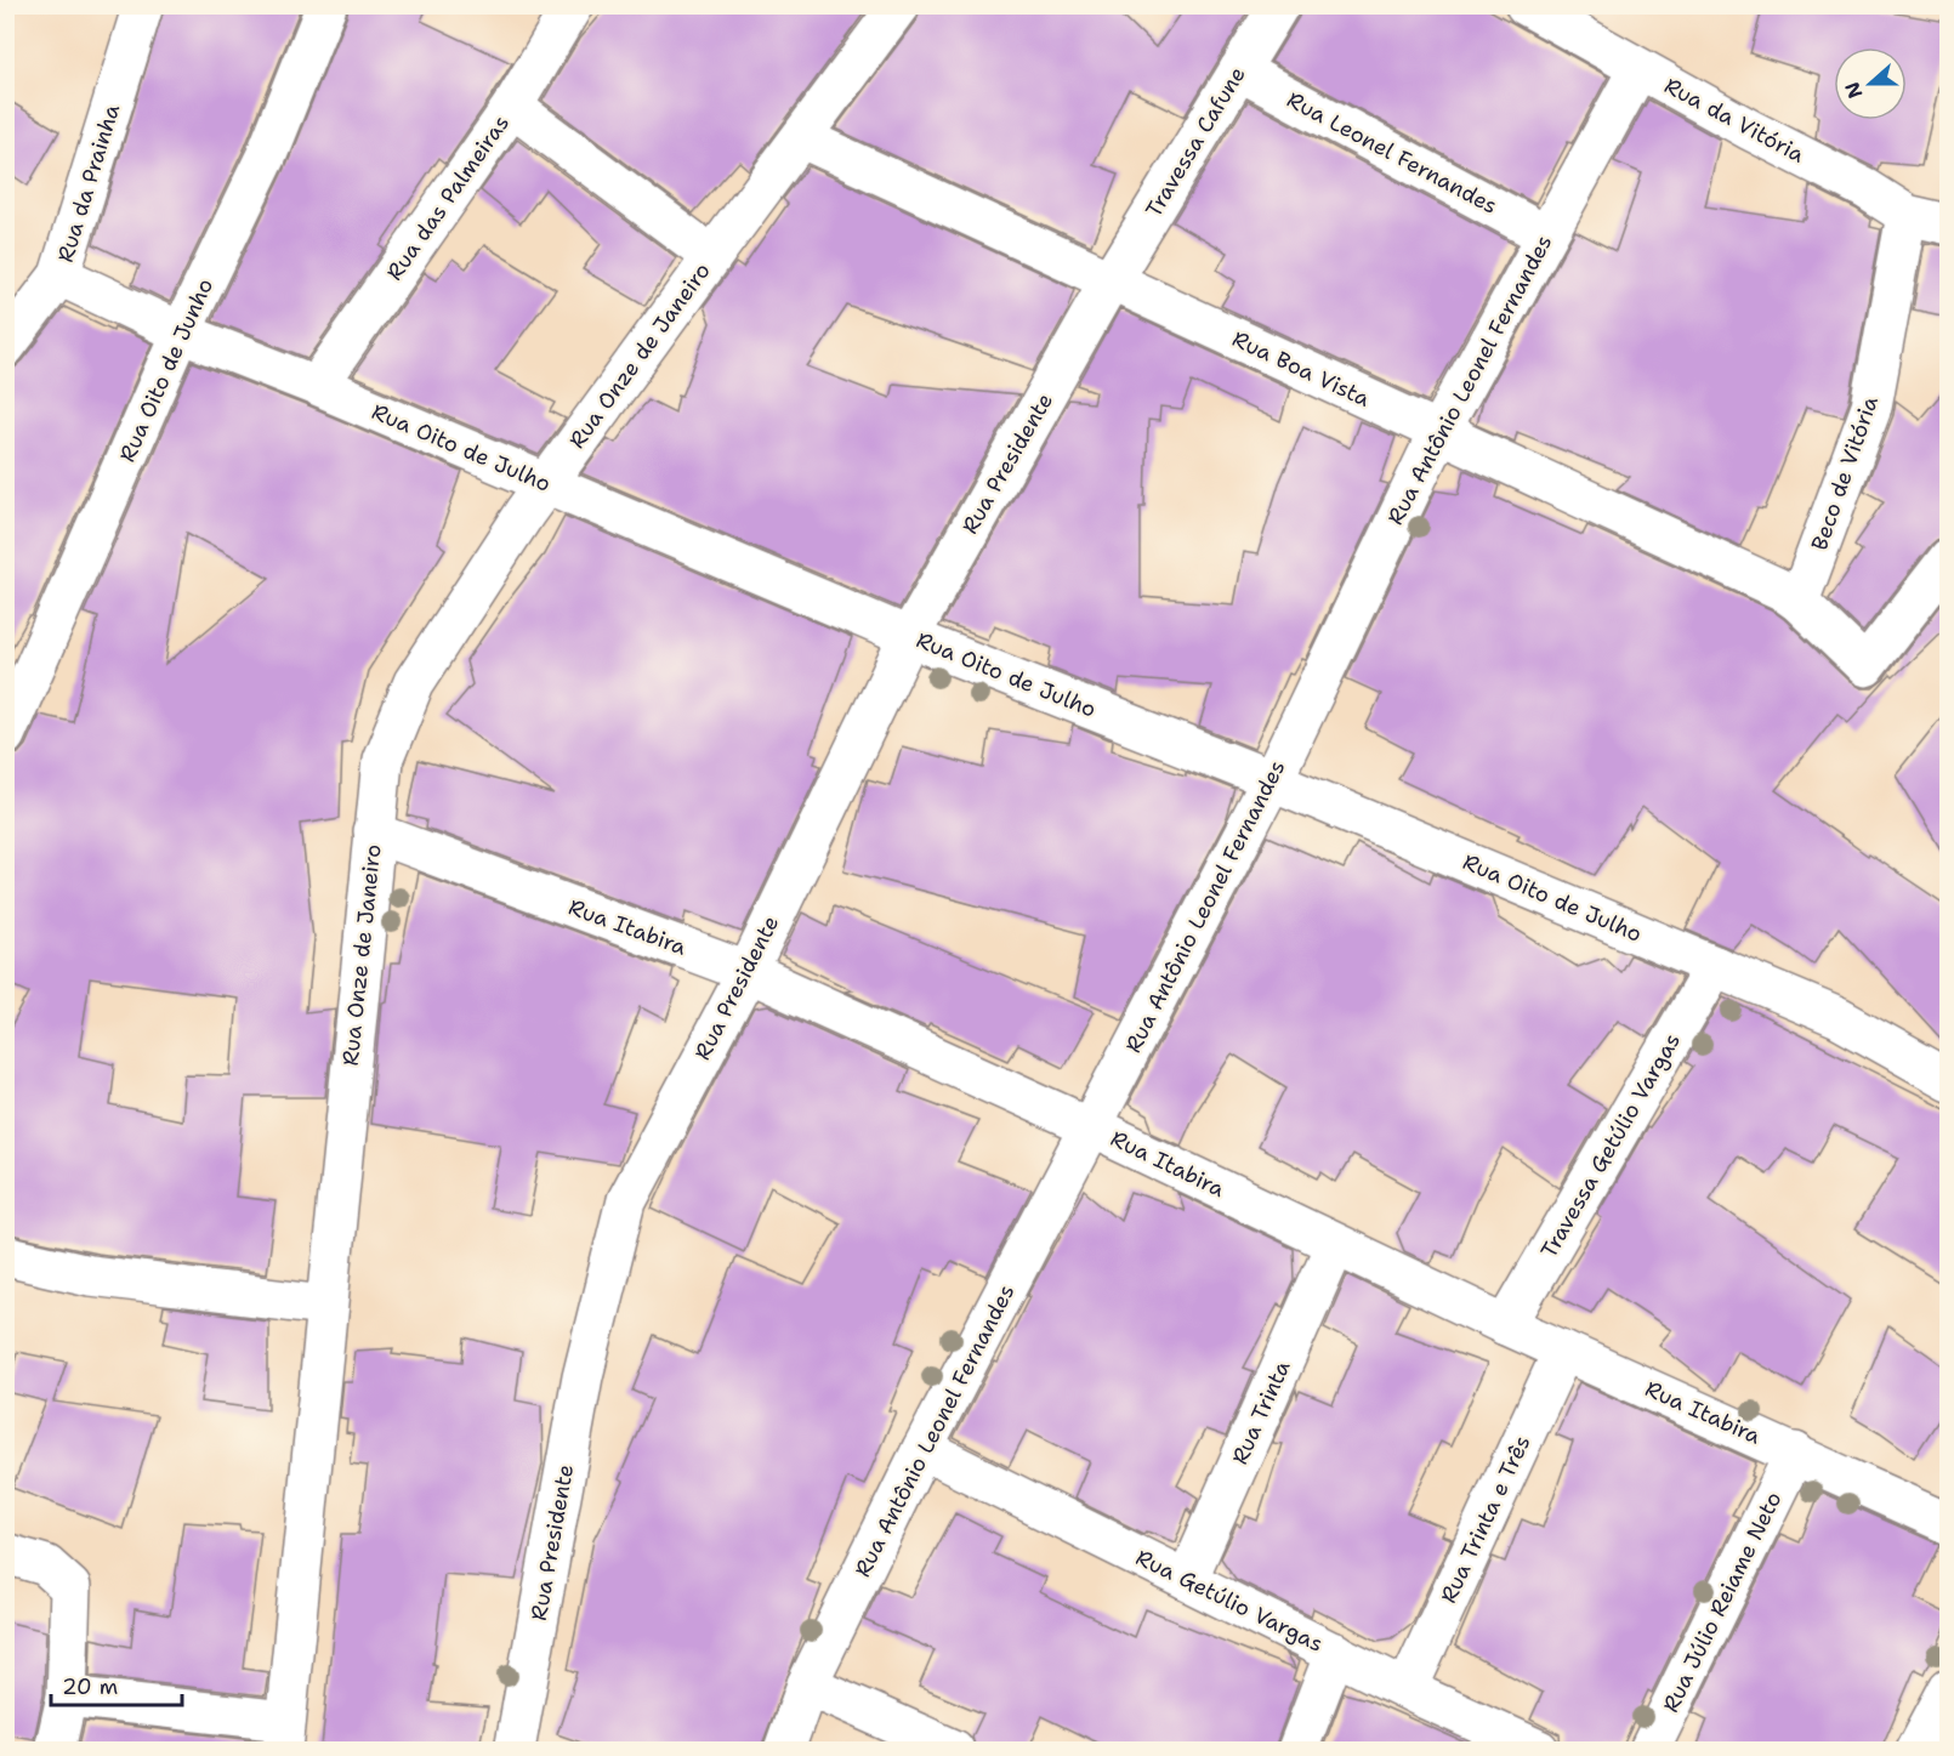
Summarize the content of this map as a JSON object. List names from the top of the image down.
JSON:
{
  "streets": {
    "street": [
      "Rua da Vitória",
      "Travessa Cafune",
      "Rua Leonel Fernandes",
      "Rua da Prainha",
      "Rua das Palmeiras",
      "Rua Onze de Janeiro",
      "Rua Boa Vista",
      "Rua Oito de Junho",
      "Rua Antônio Leonel Fernandes",
      "Rua Oito de Julho",
      "Rua Presidente",
      "Beco de Vitória",
      "Rua Itabira",
      "Travessa Getúlio Vargas",
      "Rua Trinta",
      "Rua Trinta e Três",
      "Rua Getúlio Vargas",
      "Rua Júlio Reiame Neto"
    ]
  },
  "crossings": [
    ["Rua da Vitória", "Rua Antônio Leonel Fernandes"],
    ["Rua da Vitória", "Beco de Vitória"],
    ["Travessa Cafune", "Rua Leonel Fernandes"],
    ["Travessa Cafune", "Rua Boa Vista"],
    ["Travessa Cafune", "Rua Presidente"],
    ["Rua Leonel Fernandes", "Rua Antônio Leonel Fernandes"],
    ["Rua da Prainha", "Rua Oito de Julho"],
    ["Rua das Palmeiras", "Rua Onze de Janeiro"],
    ["Rua das Palmeiras", "Rua Oito de Julho"],
    ["Rua Onze de Janeiro", "Rua Boa Vista"],
    ["Rua Onze de Janeiro", "Rua Oito de Julho"],
    ["Rua Onze de Janeiro", "Rua Itabira"],
    ["Rua Boa Vista", "Rua Antônio Leonel Fernandes"],
    ["Rua Boa Vista", "Rua Presidente"],
    ["Rua Boa Vista", "Beco de Vitória"],
    ["Rua Oito de Junho", "Rua Oito de Julho"],
    ["Rua Antônio Leonel Fernandes", "Rua Oito de Julho"],
    ["Rua Antônio Leonel Fernandes", "Rua Itabira"],
    ["Rua Antônio Leonel Fernandes", "Rua Getúlio Vargas"],
    ["Rua Oito de Julho", "Rua Presidente"],
    ["Rua Oito de Julho", "Travessa Getúlio Vargas"],
    ["Rua Presidente", "Rua Itabira"],
    ["Rua Itabira", "Travessa Getúlio Vargas"],
    ["Rua Itabira", "Rua Trinta"],
    ["Rua Itabira", "Rua Trinta e Três"],
    ["Rua Itabira", "Rua Júlio Reiame Neto"],
    ["Rua Trinta", "Rua Getúlio Vargas"],
    ["Rua Trinta e Três", "Rua Getúlio Vargas"]
  ],
  "scale_bar": "20 m",
  "north": "left"
}
